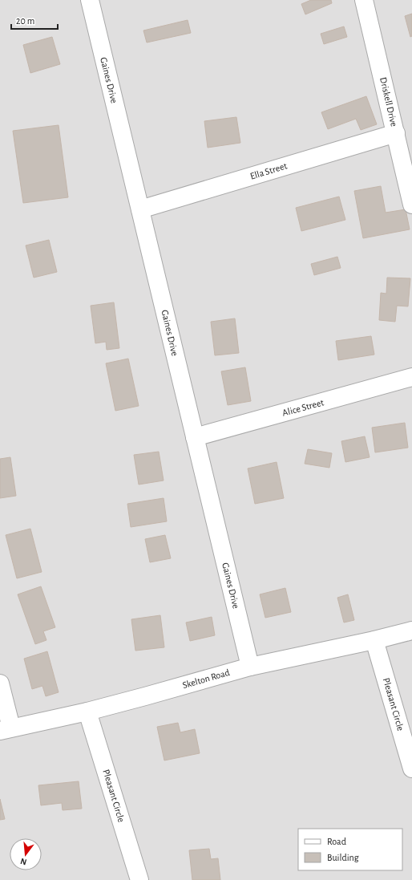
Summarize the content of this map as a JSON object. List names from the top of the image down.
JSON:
{
  "streets": {
    "street": [
      "Gaines Drive",
      "Driskell Drive",
      "Ella Street",
      "Alice Street",
      "Skelton Road",
      "Pleasant Circle"
    ]
  },
  "crossings": [
    ["Gaines Drive", "Ella Street"],
    ["Gaines Drive", "Alice Street"],
    ["Gaines Drive", "Skelton Road"],
    ["Driskell Drive", "Ella Street"],
    ["Skelton Road", "Pleasant Circle"]
  ],
  "legend": ["Road", "Building"],
  "scale_bar": "20 m",
  "north": "bottom"
}
